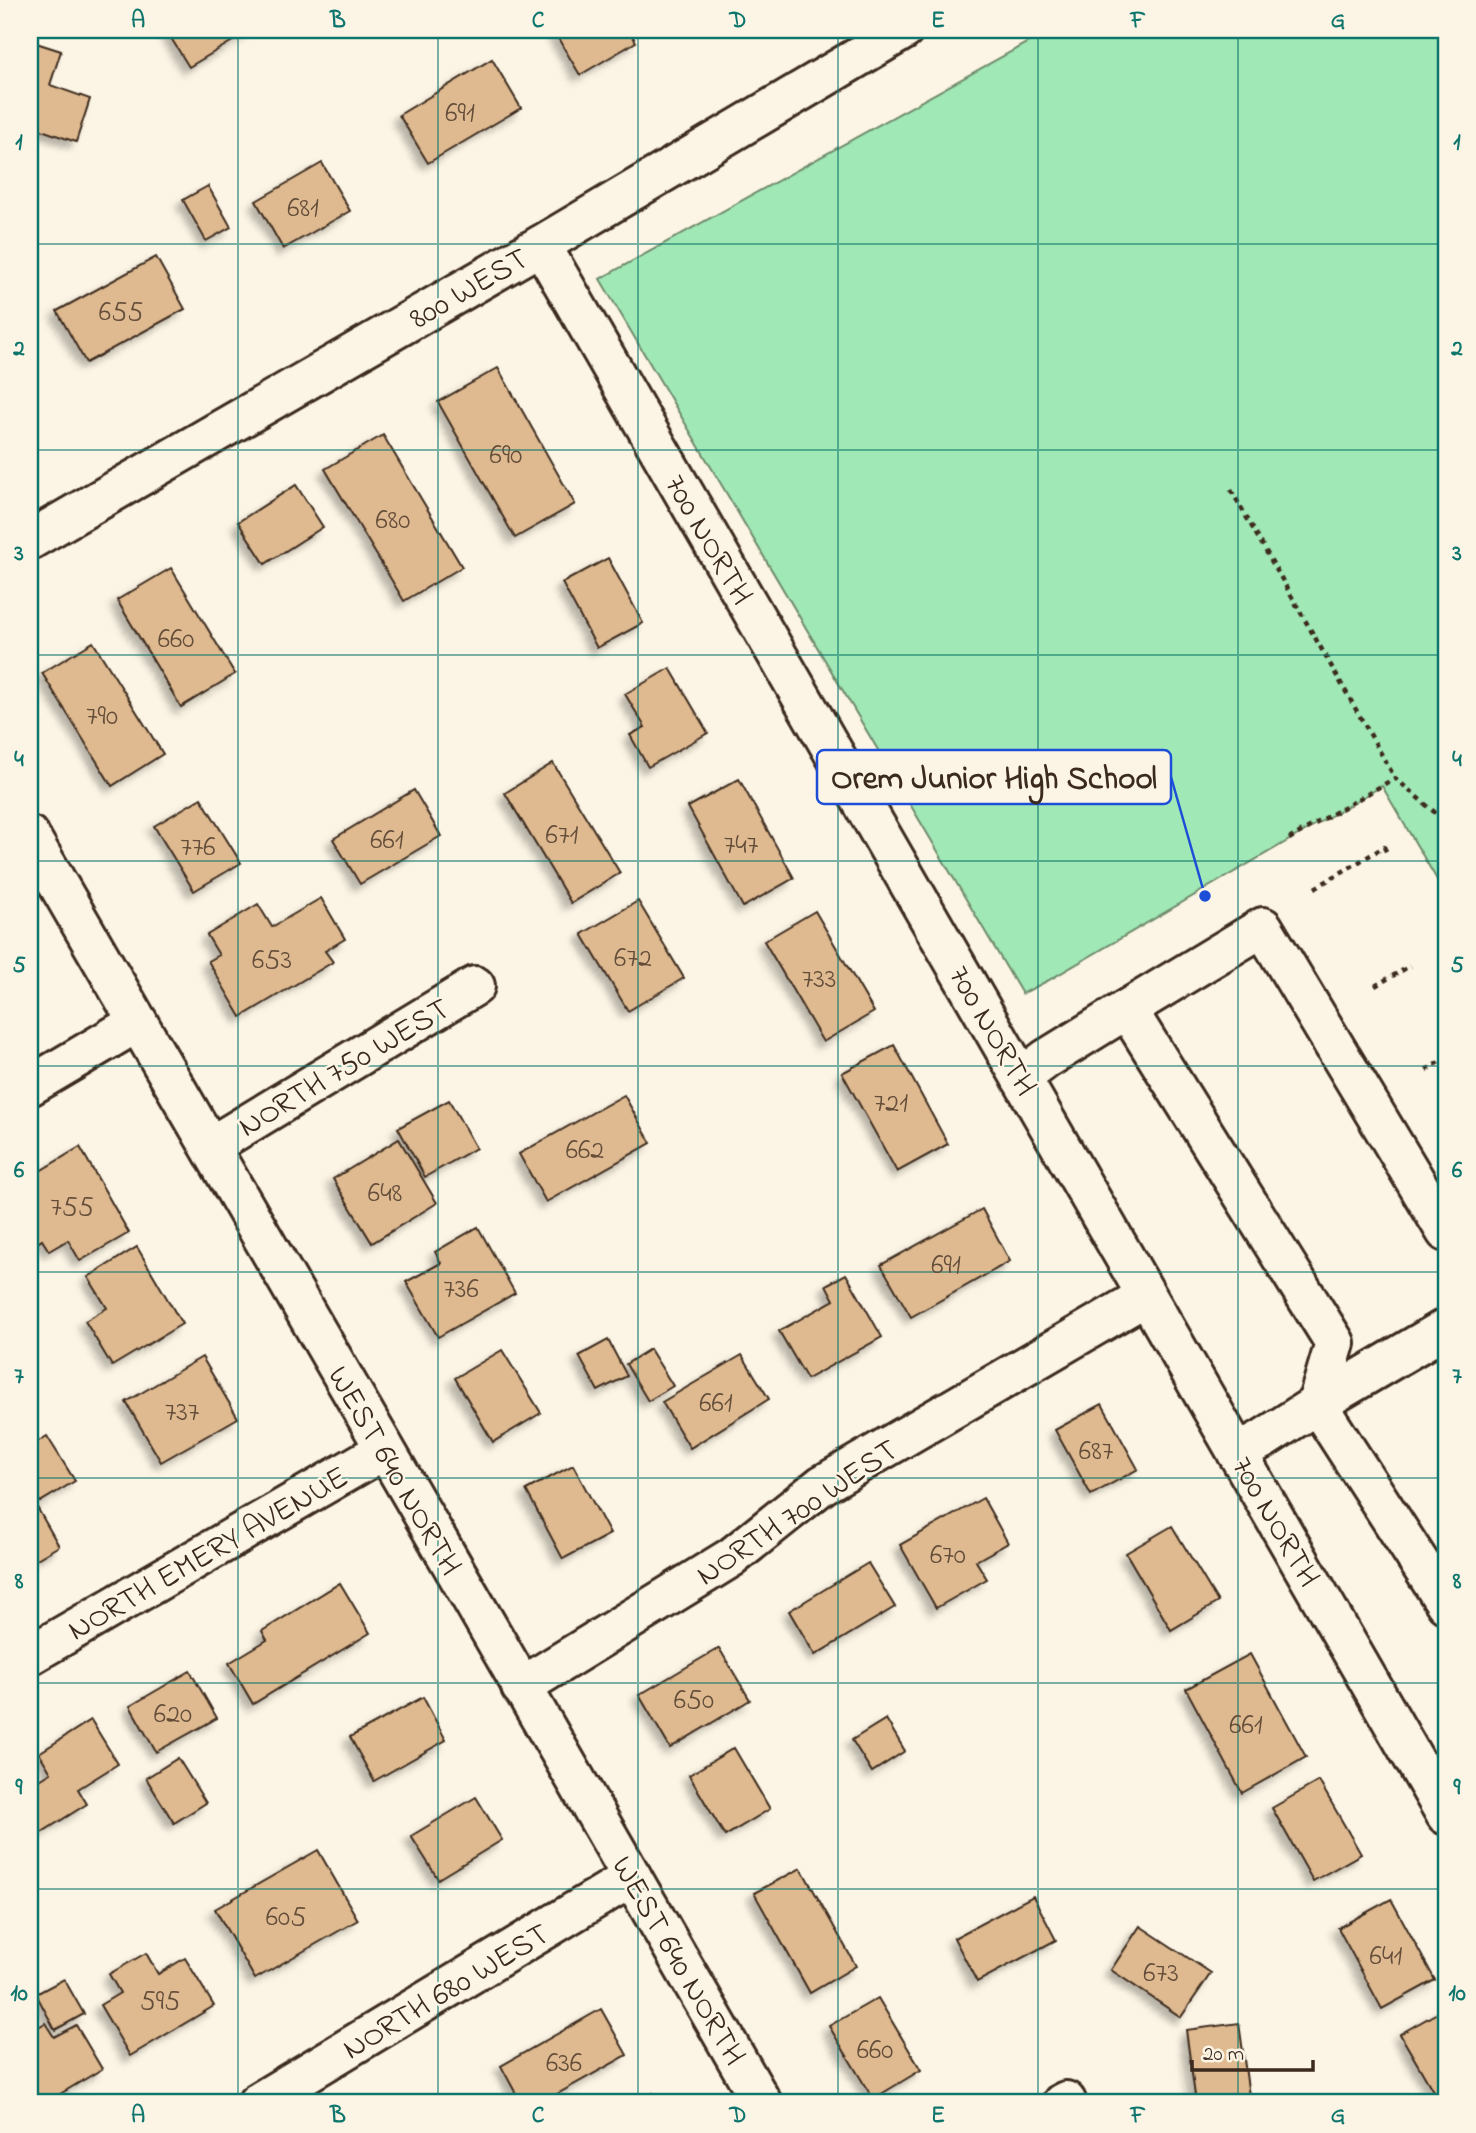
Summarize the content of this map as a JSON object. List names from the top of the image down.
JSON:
{
  "streets": {
    "street": [
      "800 WEST",
      "700 NORTH",
      "NORTH 750 WEST",
      "WEST 640 NORTH",
      "NORTH 700 WEST",
      "NORTH EMERY AVENUE",
      "NORTH 680 WEST"
    ]
  },
  "crossings": [
    ["800 WEST", "700 NORTH"],
    ["700 NORTH", "NORTH 700 WEST"],
    ["NORTH 750 WEST", "WEST 640 NORTH"],
    ["WEST 640 NORTH", "NORTH 700 WEST"],
    ["WEST 640 NORTH", "NORTH EMERY AVENUE"],
    ["WEST 640 NORTH", "NORTH 680 WEST"]
  ],
  "places": ["Orem Junior High School"],
  "house_numbers": [
    "691",
    "681",
    "655",
    "690",
    "680",
    "660",
    "790",
    "671",
    "661",
    "747",
    "776",
    "672",
    "653",
    "733",
    "721",
    "662",
    "648",
    "755",
    "691",
    "736",
    "661",
    "737",
    "687",
    "670",
    "650",
    "620",
    "661",
    "605",
    "641",
    "673",
    "595",
    "660",
    "636"
  ],
  "scale_bar": "20 m",
  "grid": {
    "columns": [
      "A",
      "B",
      "C",
      "D",
      "E",
      "F",
      "G"
    ],
    "rows": [
      "1",
      "2",
      "3",
      "4",
      "5",
      "6",
      "7",
      "8",
      "9",
      "10"
    ]
  }
}
